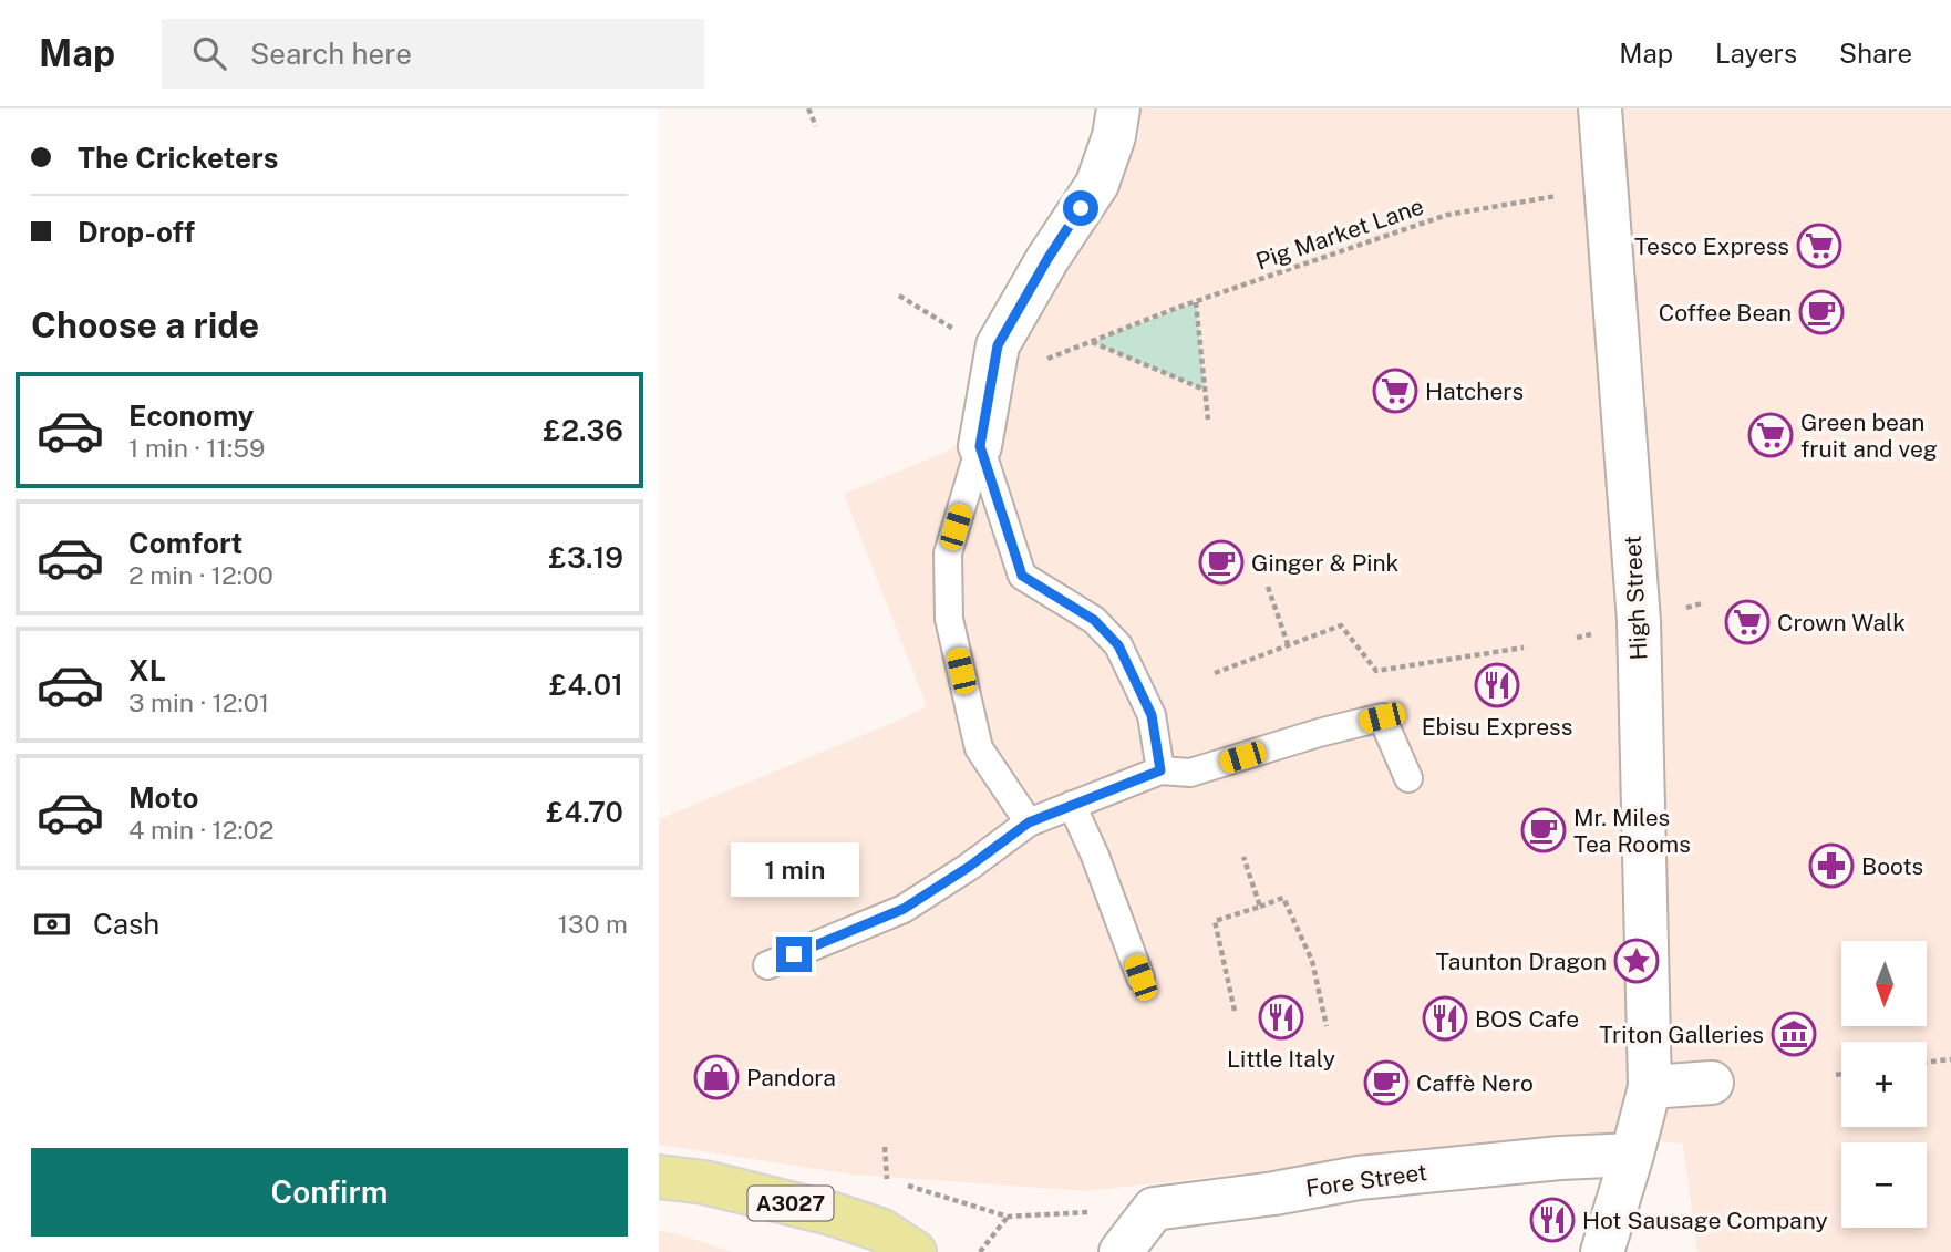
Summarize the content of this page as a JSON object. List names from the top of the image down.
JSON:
{
  "streets": {
    "main road": ["A3027"],
    "street": ["High Street", "Fore Street"],
    "path": ["Pig Market Lane"]
  },
  "crossings": [
    ["Pig Market Lane", "High Street"]
  ],
  "places": {
    "supermarket": [
      "Tesco Express",
      "Hatchers",
      "Green bean fruit and veg",
      "Crown Walk"
    ],
    "cafe": [
      "Coffee Bean",
      "Ginger & Pink",
      "Mr. Miles Tea Rooms",
      "Caffè Nero"
    ],
    "restaurant": [
      "Ebisu Express",
      "Little Italy",
      "BOS Cafe",
      "Hot Sausage Company"
    ],
    "pharmacy": ["Boots"],
    "place": ["Taunton Dragon"],
    "museum": ["Triton Galleries"],
    "shop": ["Pandora"]
  },
  "north": "bottom",
  "page": {
    "header": "Map",
    "search": "Search here",
    "nav": ["Map", "Layers", "Share"],
    "banner": ["The Cricketers", "Drop-off"],
    "heading": "Choose a ride",
    "list": [
      {
        "name": "Economy",
        "note": "1 min · 11:59",
        "value": "£2.36"
      },
      {
        "name": "Comfort",
        "note": "2 min · 12:00",
        "value": "£3.19"
      },
      {
        "name": "XL",
        "note": "3 min · 12:01",
        "value": "£4.01"
      },
      {
        "name": "Moto",
        "note": "4 min · 12:02",
        "value": "£4.70"
      }
    ],
    "bubble": "1 min",
    "pay": ["Cash", "130 m"],
    "map_buttons": ["+", "−"],
    "buttons": "Confirm"
  }
}
